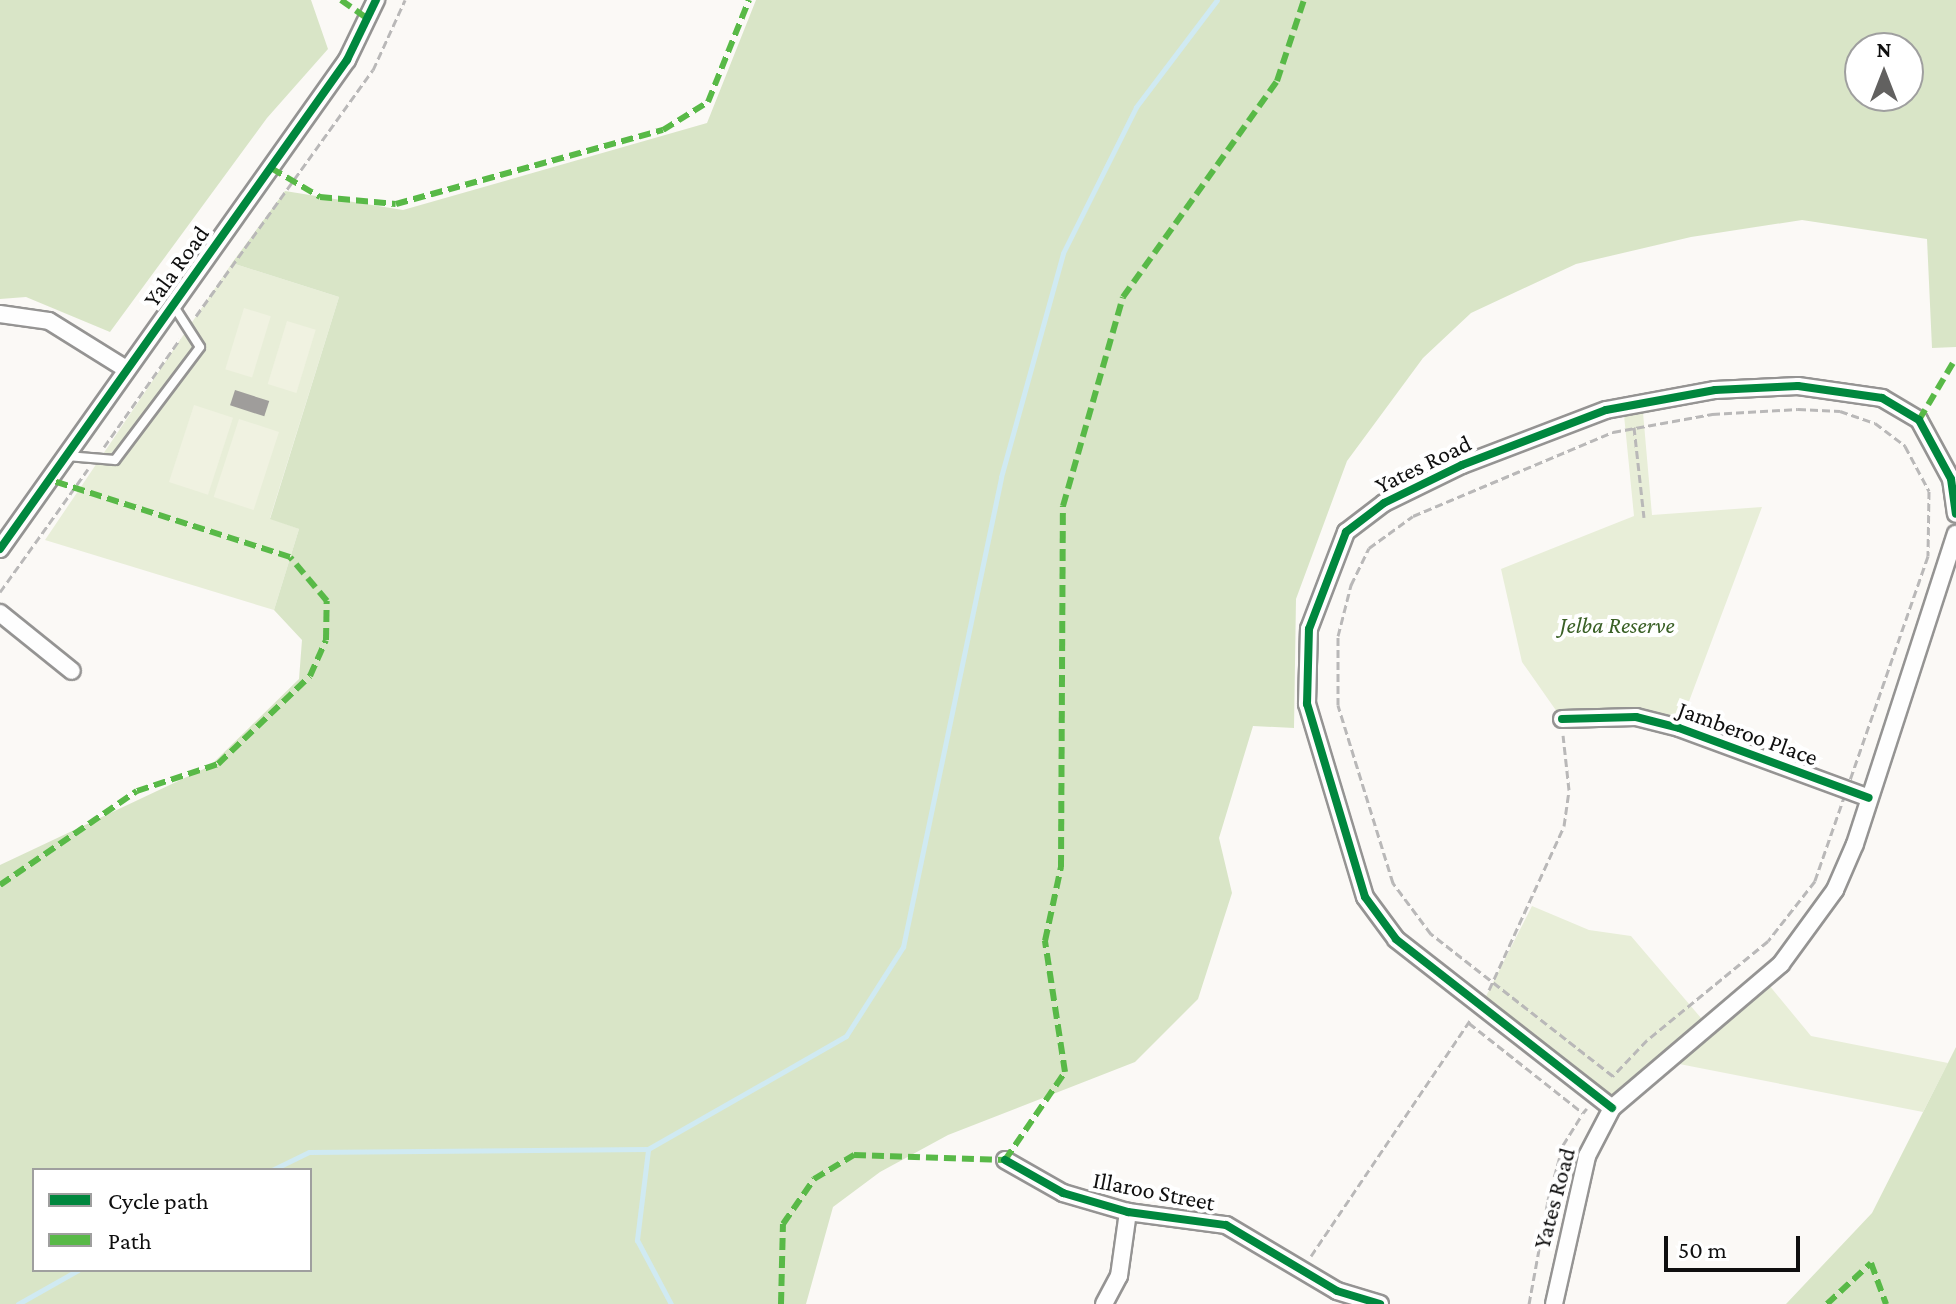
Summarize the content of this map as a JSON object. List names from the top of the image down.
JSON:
{
  "streets": {
    "street": [
      "Yala Road",
      "Yates Road",
      "Jamberoo Place",
      "Illaroo Street"
    ]
  },
  "crossings": [
    ["Yates Road", "Jamberoo Place"]
  ],
  "parks": ["Jelba Reserve"],
  "legend": ["Cycle path", "Path"],
  "scale_bar": "50 m",
  "north": "top"
}
